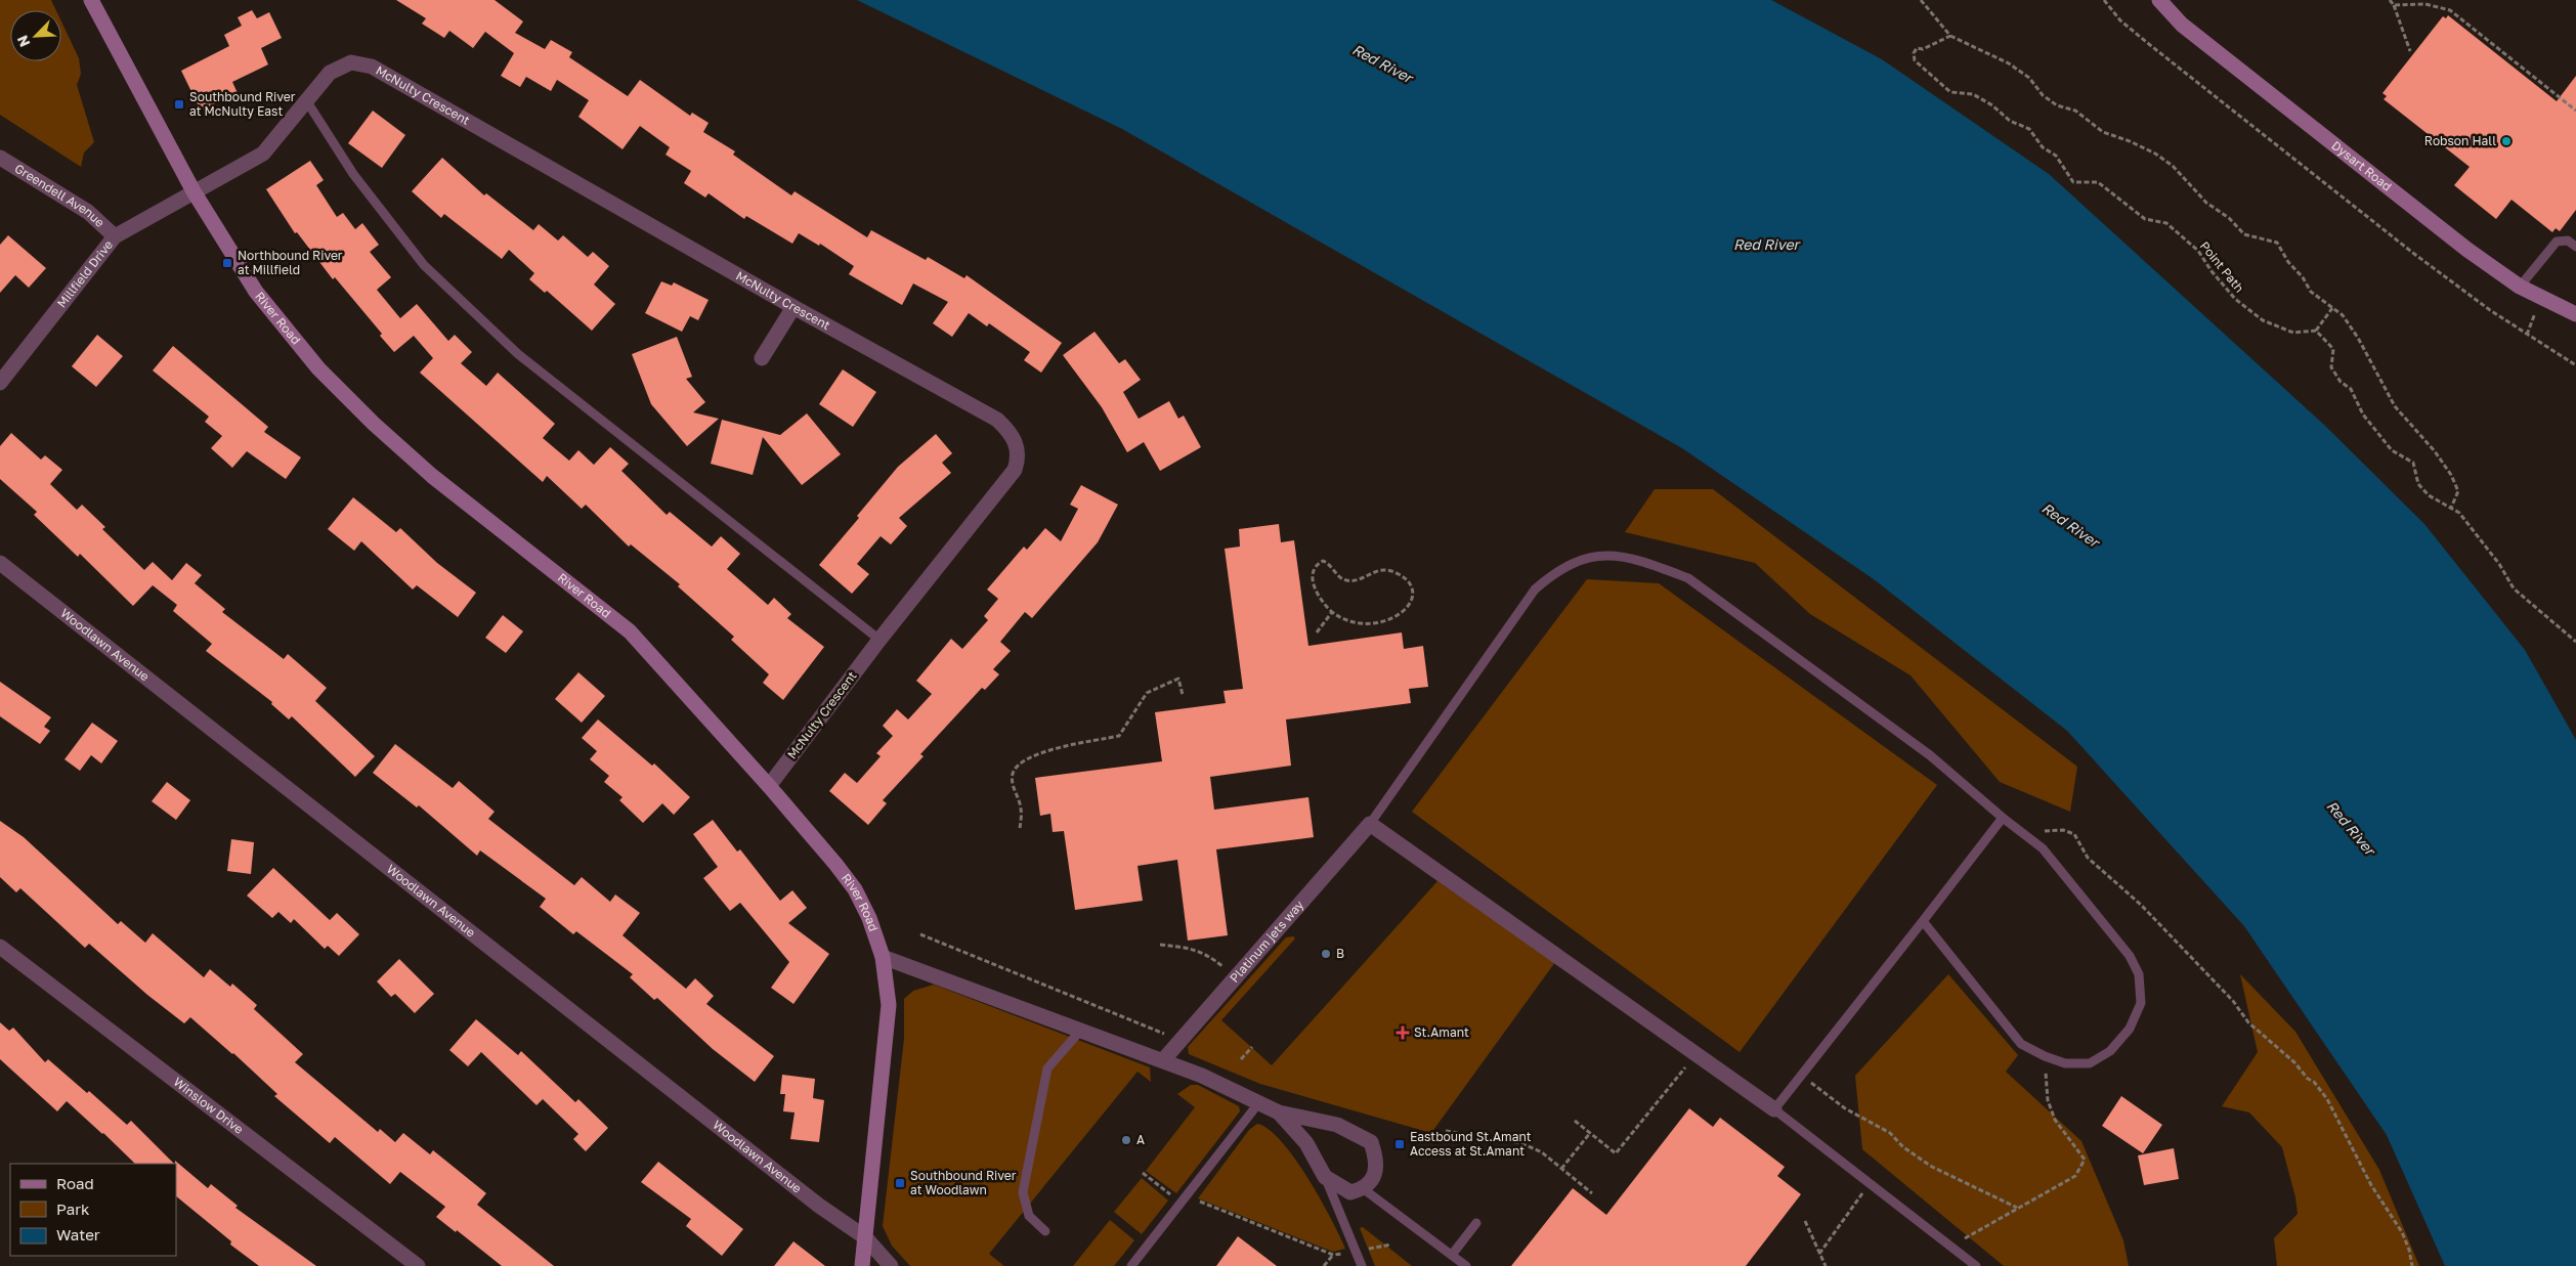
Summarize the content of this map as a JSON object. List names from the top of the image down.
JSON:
{
  "streets": {
    "street": [
      "McNulty Crescent",
      "Dysart Road",
      "Greendell Avenue",
      "Millfield Drive",
      "River Road",
      "Woodlawn Avenue",
      "Platinum jets way",
      "Winslow Drive"
    ],
    "path": ["Point Path"]
  },
  "crossings": [
    ["McNulty Crescent", "Millfield Drive"],
    ["McNulty Crescent", "River Road"],
    ["Greendell Avenue", "Millfield Drive"],
    ["Millfield Drive", "River Road"],
    ["River Road", "Woodlawn Avenue"]
  ],
  "water": ["Red River"],
  "places": {
    "transit": [
      "Southbound River at McNulty East",
      "Northbound River at Millfield",
      "Eastbound St.Amant Access at St.Amant",
      "Southbound River at Woodlawn"
    ],
    "other": ["Robson Hall", "B", "A"],
    "health": ["St.Amant"]
  },
  "legend": ["Road", "Park", "Water"],
  "north": "bottom left"
}
